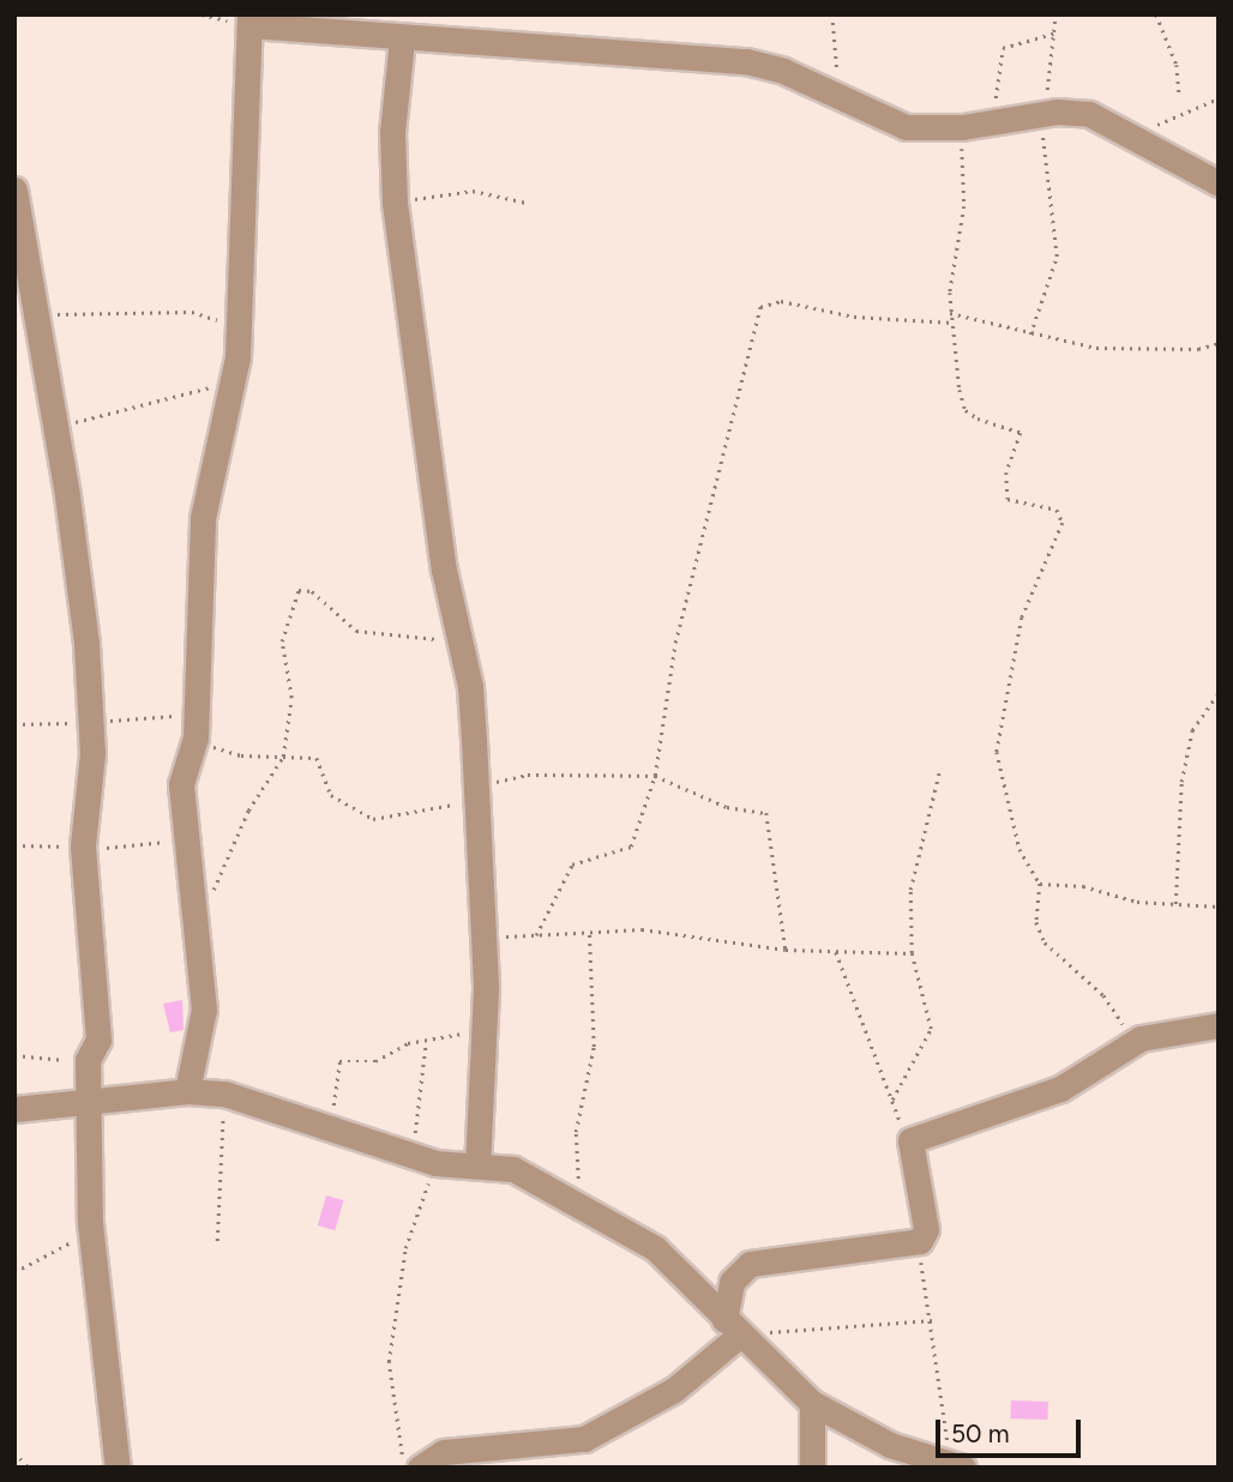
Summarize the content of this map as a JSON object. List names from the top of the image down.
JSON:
{
  "scale_bar": "50 m"
}
